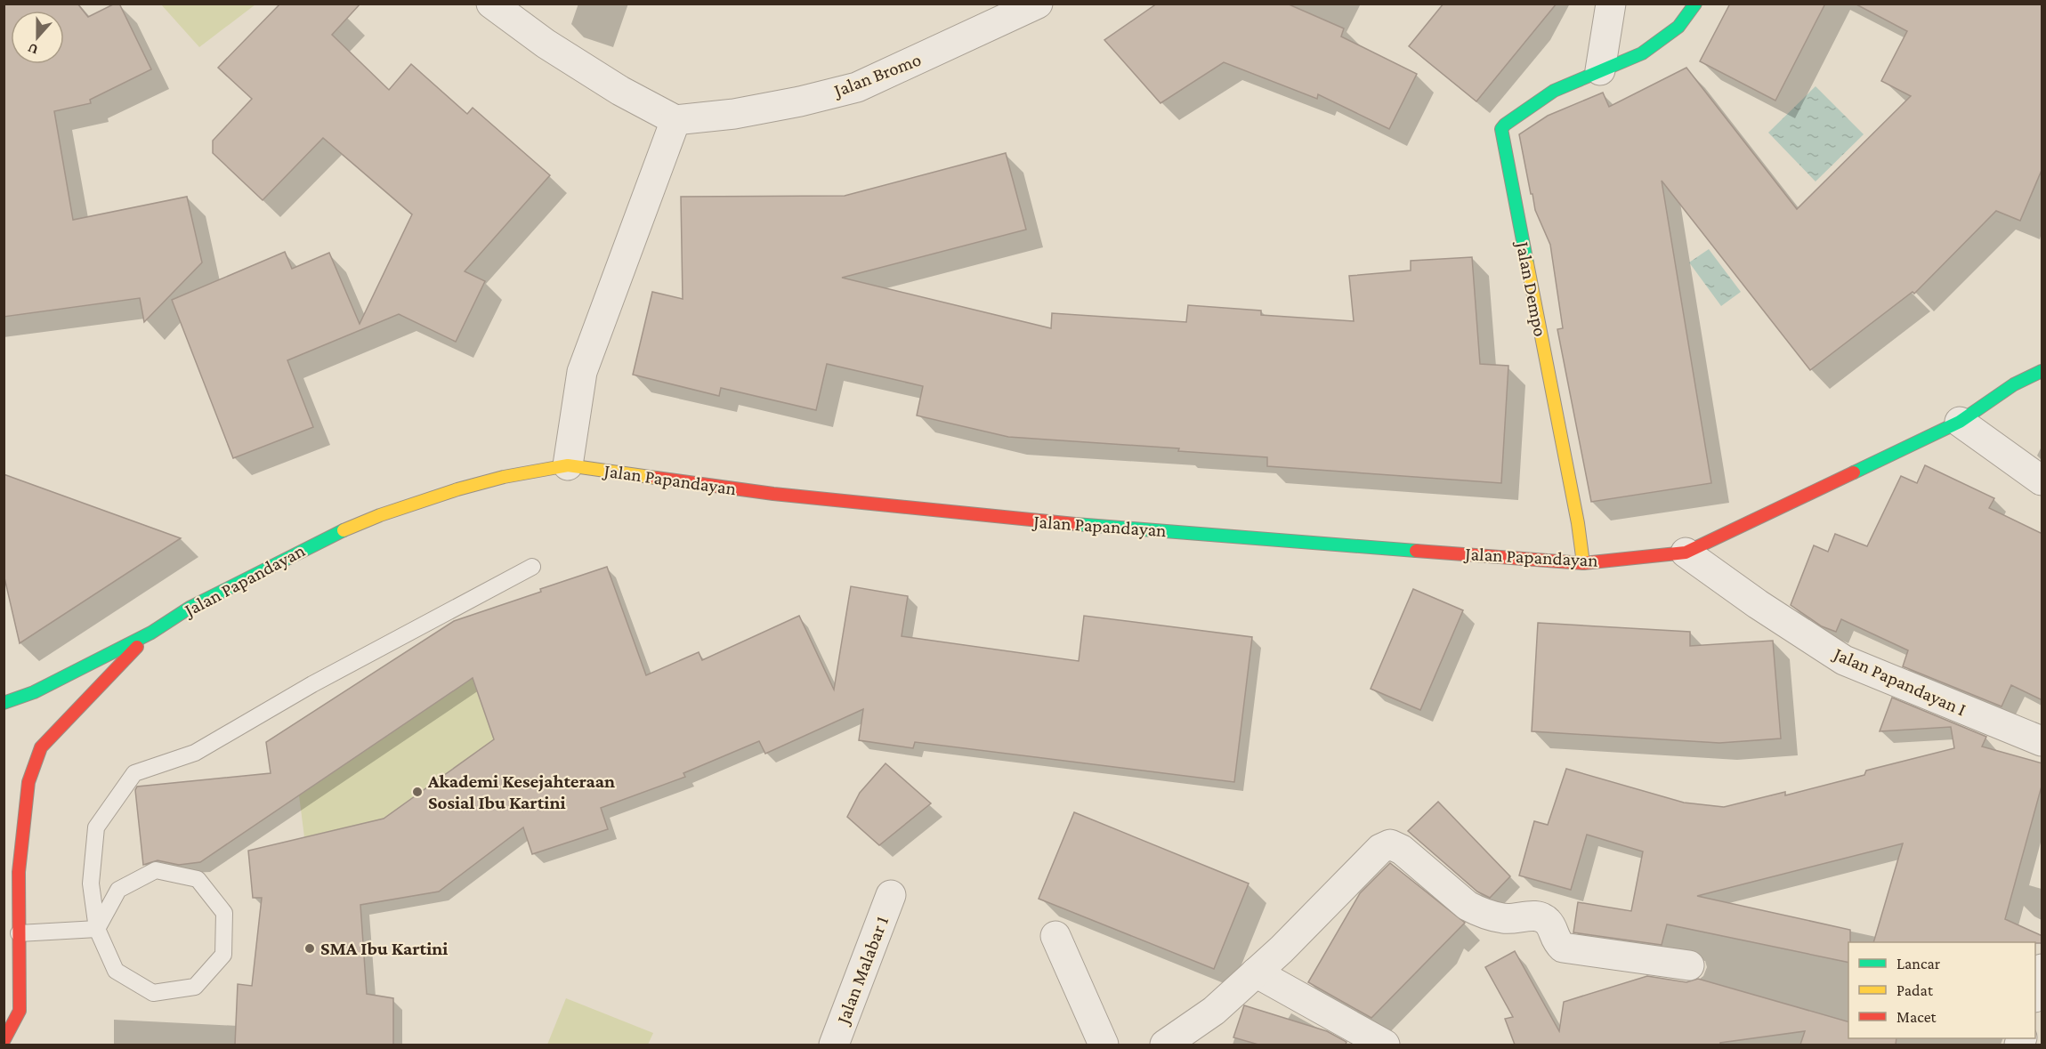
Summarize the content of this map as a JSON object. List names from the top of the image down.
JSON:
{
  "streets": {
    "main road": ["Jalan Dempo", "Jalan Papandayan"],
    "street": ["Jalan Bromo", "Jalan Papandayan I", "Jalan Malabar 1"]
  },
  "crossings": [
    ["Jalan Dempo", "Jalan Papandayan"],
    ["Jalan Papandayan", "Jalan Papandayan I"]
  ],
  "places": ["Akademi Kesejahteraan Sosial Ibu Kartini", "SMA Ibu Kartini"],
  "legend": ["Lancar", "Padat", "Macet"],
  "north": "bottom"
}
